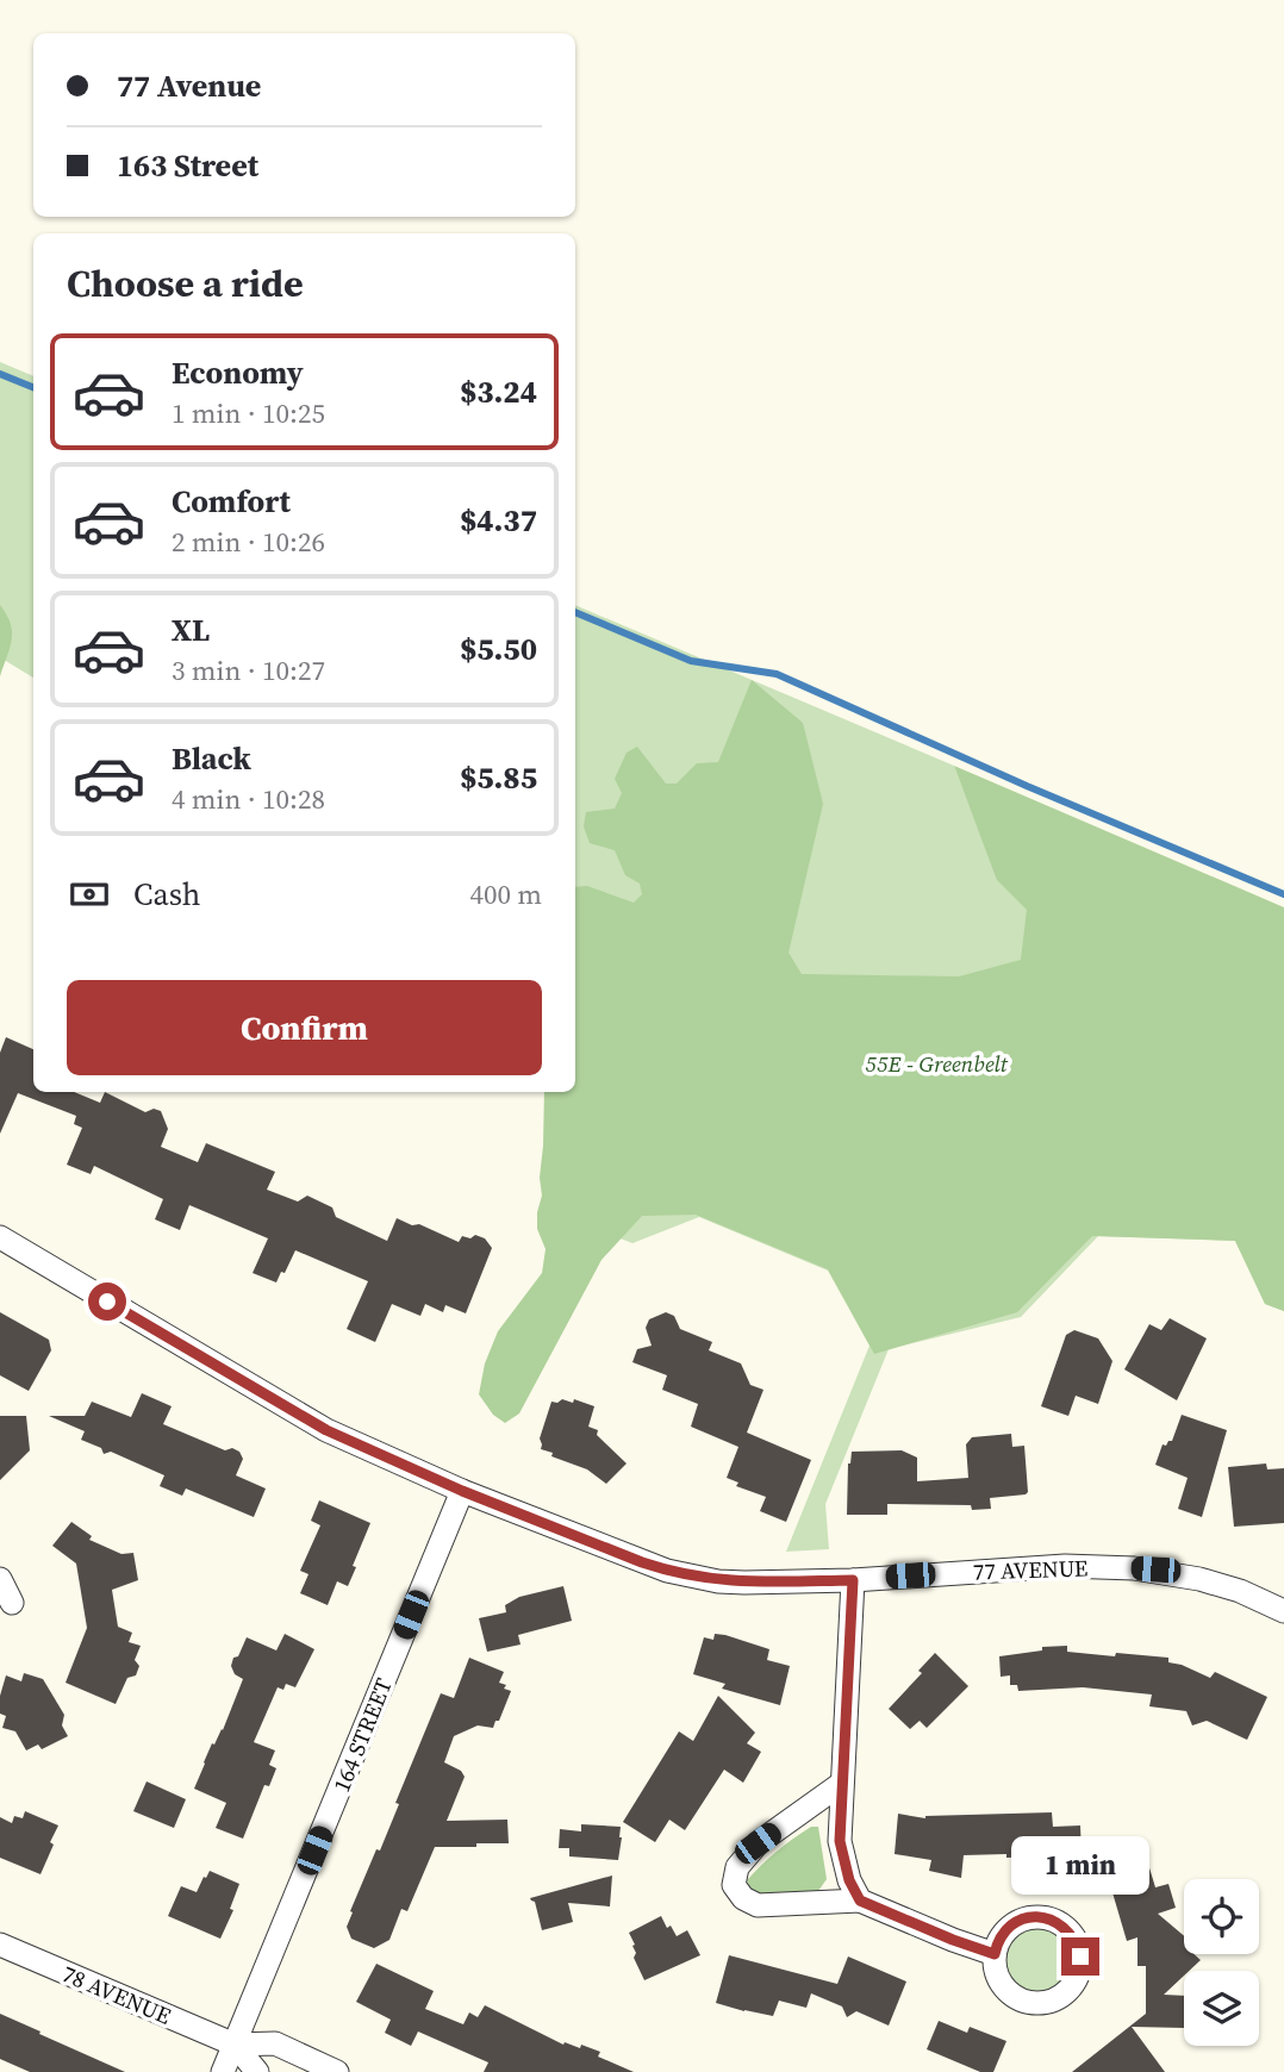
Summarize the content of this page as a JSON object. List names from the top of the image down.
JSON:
{
  "streets": {
    "street": ["77 AVENUE", "164 STREET", "78 AVENUE"]
  },
  "crossings": [
    ["77 AVENUE", "164 STREET"],
    ["164 STREET", "78 AVENUE"]
  ],
  "parks": ["55E - Greenbelt"],
  "page": {
    "banner": ["77 Avenue", "163 Street"],
    "heading": "Choose a ride",
    "list": [
      {
        "name": "Economy",
        "note": "1 min · 10:25",
        "value": "$3.24"
      },
      {
        "name": "Comfort",
        "note": "2 min · 10:26",
        "value": "$4.37"
      },
      {
        "name": "XL",
        "note": "3 min · 10:27",
        "value": "$5.50"
      },
      {
        "name": "Black",
        "note": "4 min · 10:28",
        "value": "$5.85"
      }
    ],
    "pay": ["Cash", "400 m"],
    "buttons": "Confirm",
    "bubble": "1 min"
  }
}
